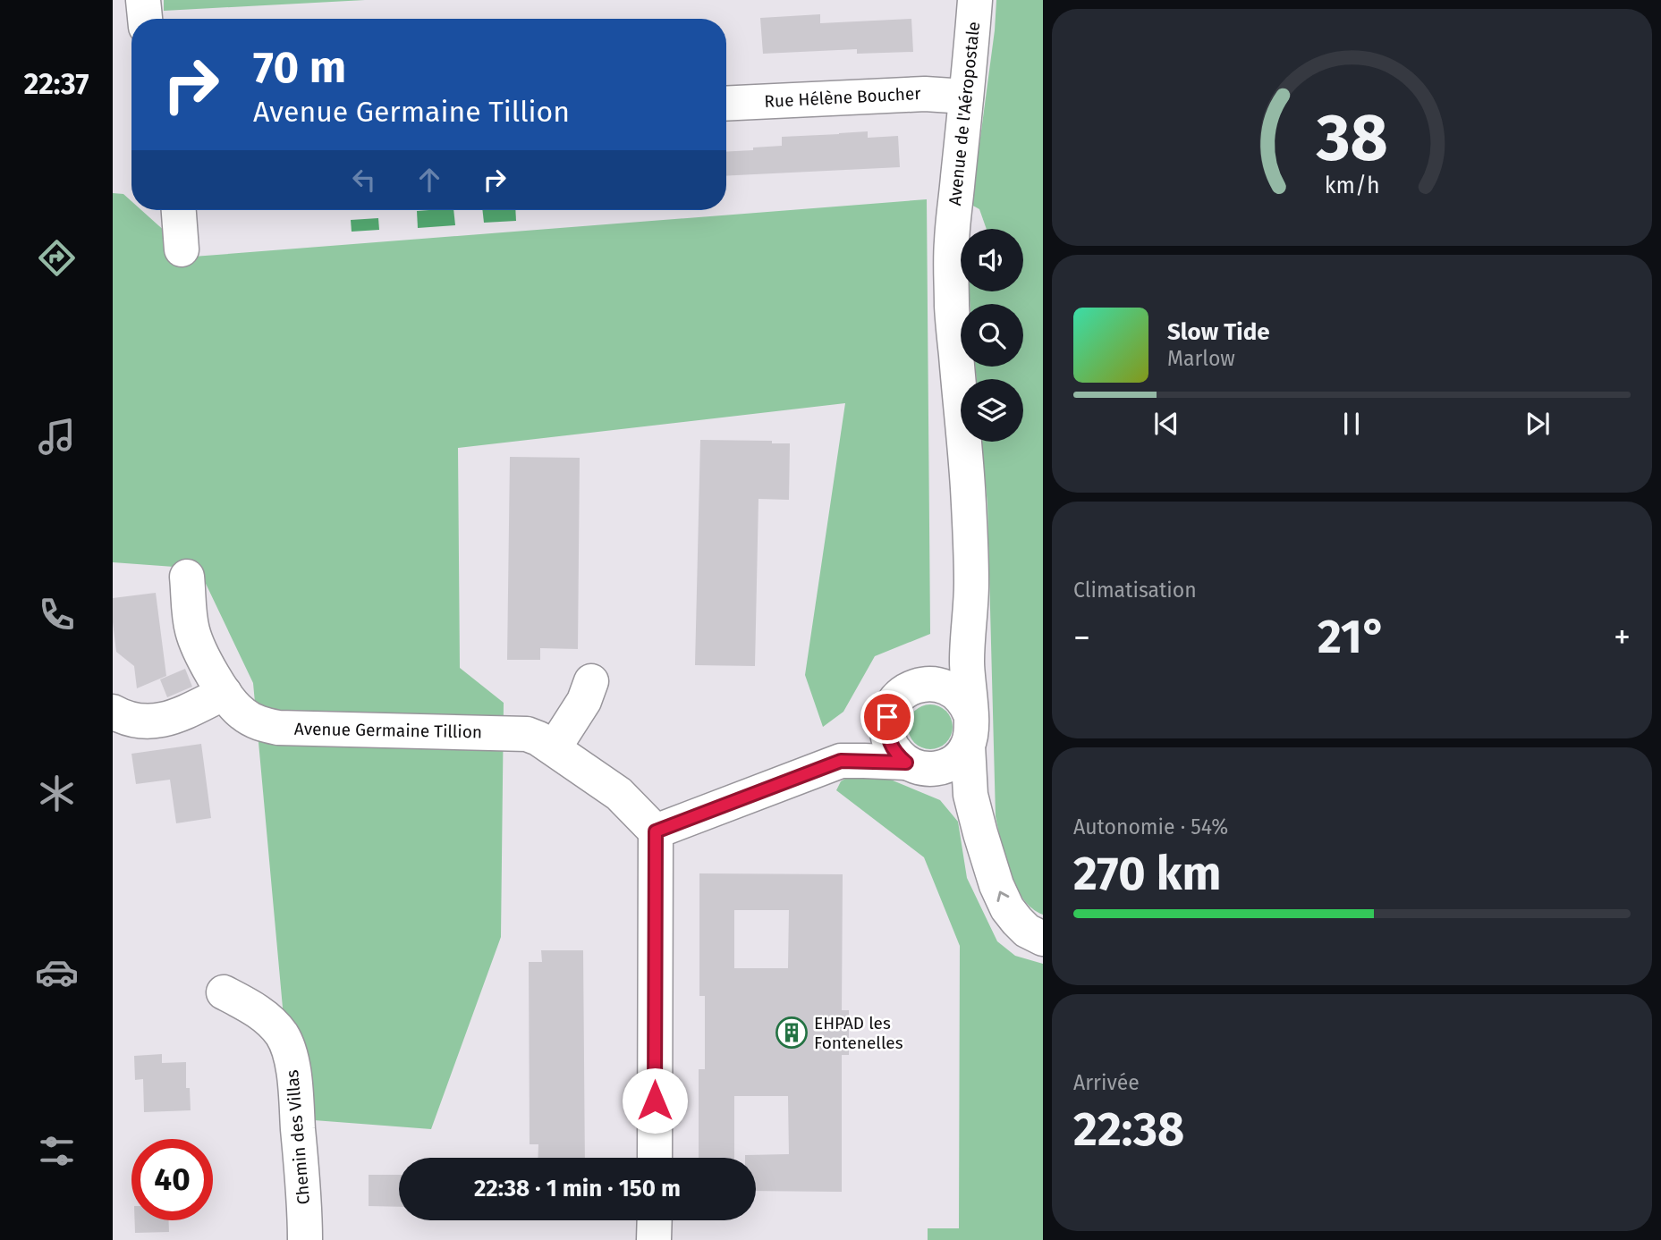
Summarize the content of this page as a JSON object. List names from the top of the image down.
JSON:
{
  "streets": {
    "street": [
      "Rue Hélène Boucher",
      "Avenue de l'Aéropostale",
      "Avenue Germaine Tillion",
      "Chemin des Villas"
    ]
  },
  "crossings": [
    ["Rue Hélène Boucher", "Avenue de l'Aéropostale"]
  ],
  "places": {
    "building": ["EHPAD les Fontenelles"]
  },
  "page": {
    "tabs": "22:37",
    "turn": ["70 m", "Avenue Germaine Tillion"],
    "song": ["Slow Tide", "Marlow"],
    "tile": [
      "Climatisation",
      ["Autonomie · 54%", "270 km"],
      ["Arrivée", "22:38"]
    ],
    "heat": ["−", "21°", "+"],
    "limit": "40",
    "trip": "22:38 · 1 min · 150 m",
    "gauge": ["38", "km/h"]
  }
}
